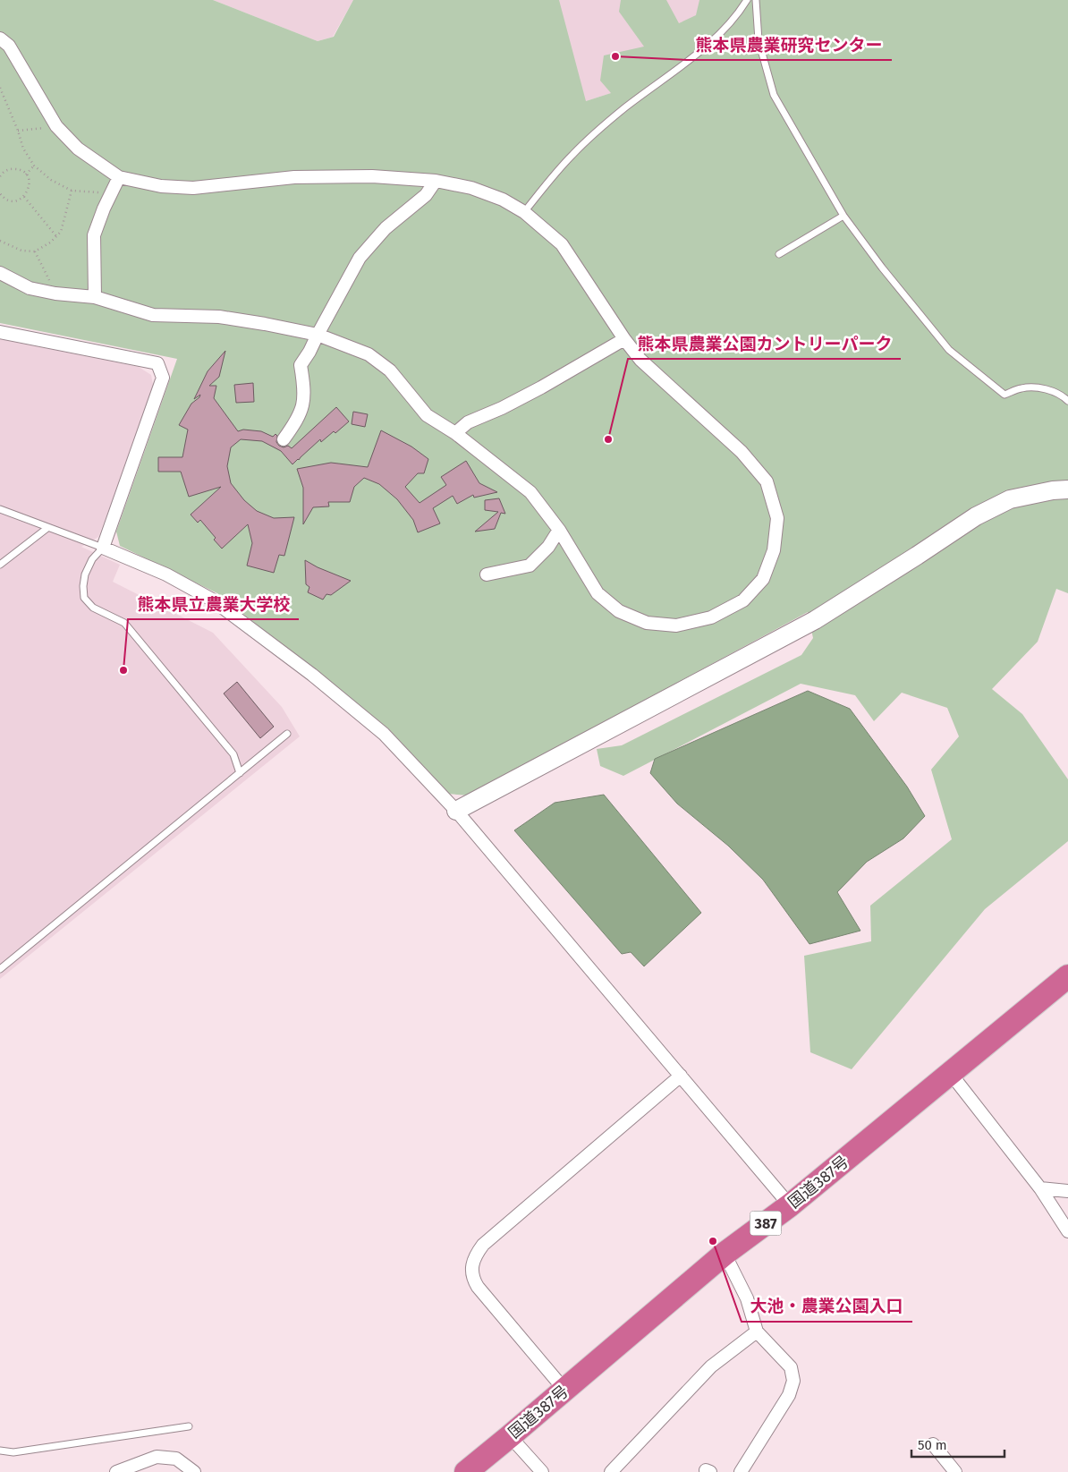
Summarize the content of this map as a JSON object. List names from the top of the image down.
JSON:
{
  "streets": {
    "highway": ["国道387号", "387"]
  },
  "places": [
    "熊本県農業研究センター",
    "熊本県農業公園カントリーパーク",
    "熊本県立農業大学校",
    "大池・農業公園入口"
  ],
  "scale_bar": "50 m"
}
